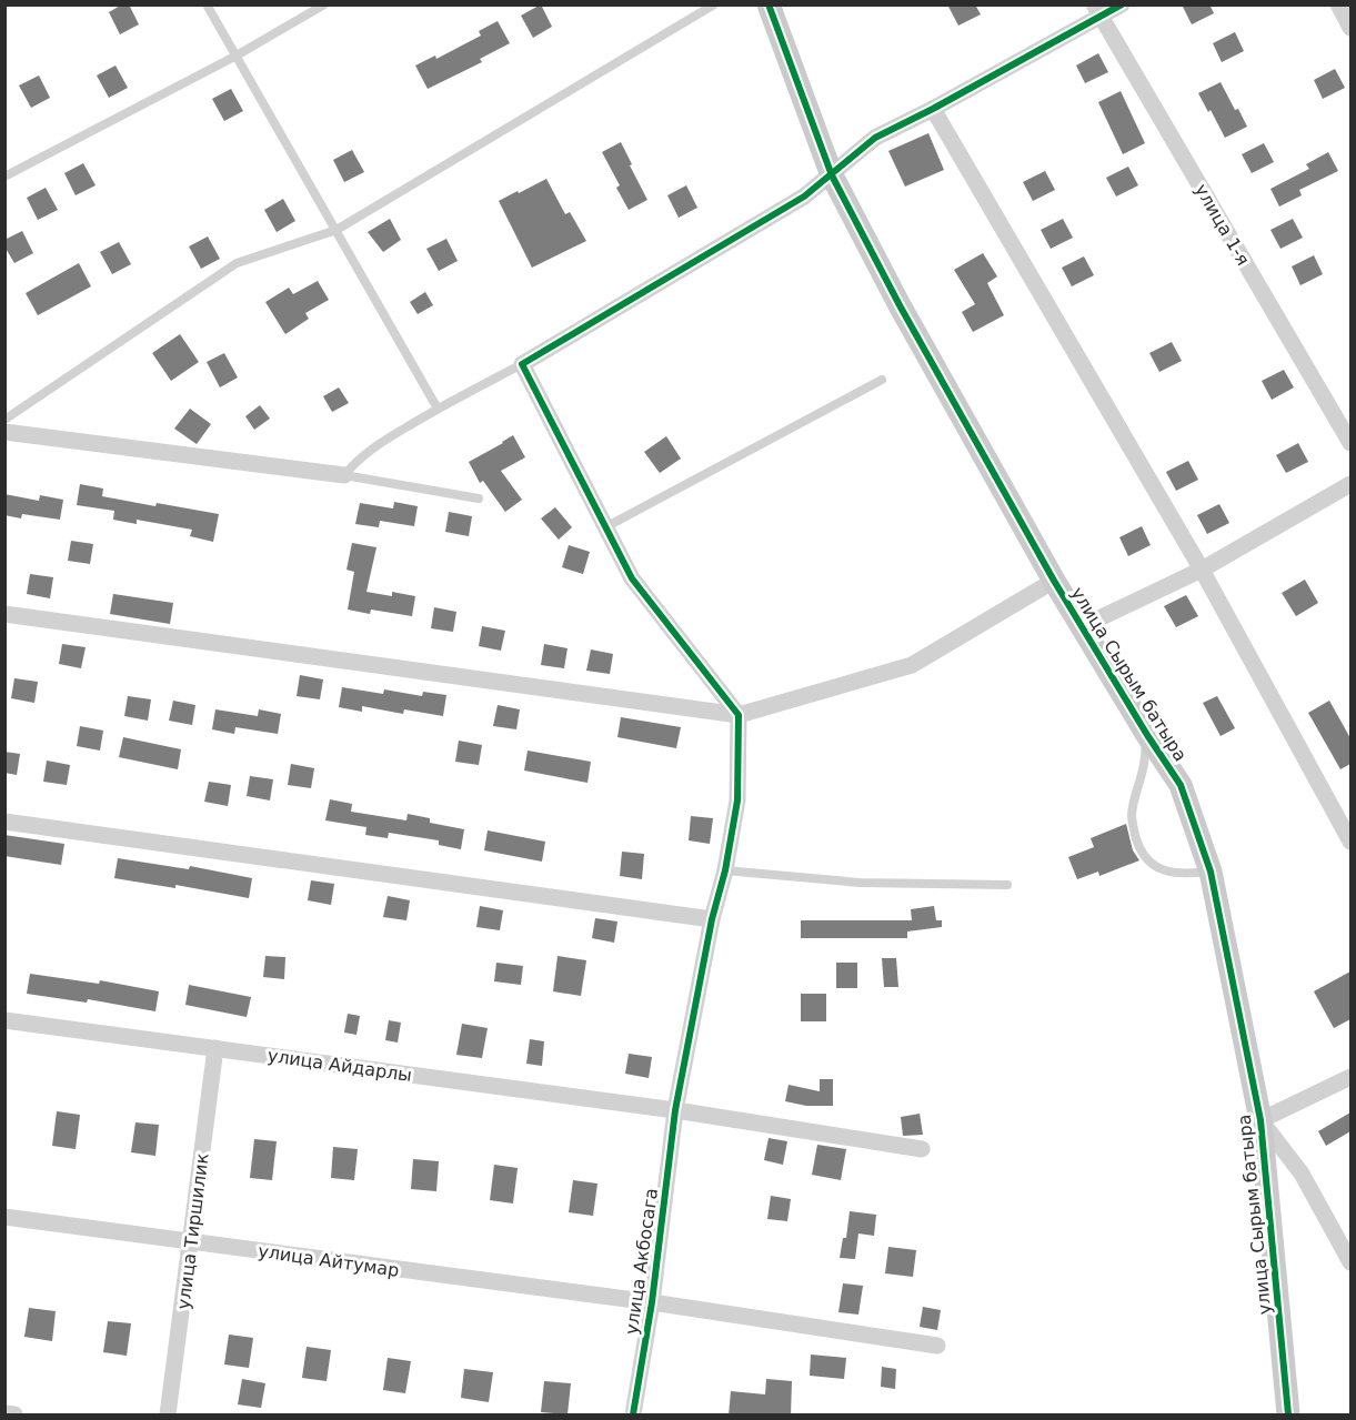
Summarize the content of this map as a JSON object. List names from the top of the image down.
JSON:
{
  "streets": {
    "street": [
      "улица 1-я",
      "улица Сырым батыра",
      "улица Айдарлы",
      "улица Тиршилик",
      "улица Айтумар",
      "улица Акбосага"
    ]
  },
  "crossings": [
    ["улица Айдарлы", "улица Тиршилик"],
    ["улица Айдарлы", "улица Акбосага"],
    ["улица Тиршилик", "улица Айтумар"],
    ["улица Айтумар", "улица Акбосага"]
  ]
}
